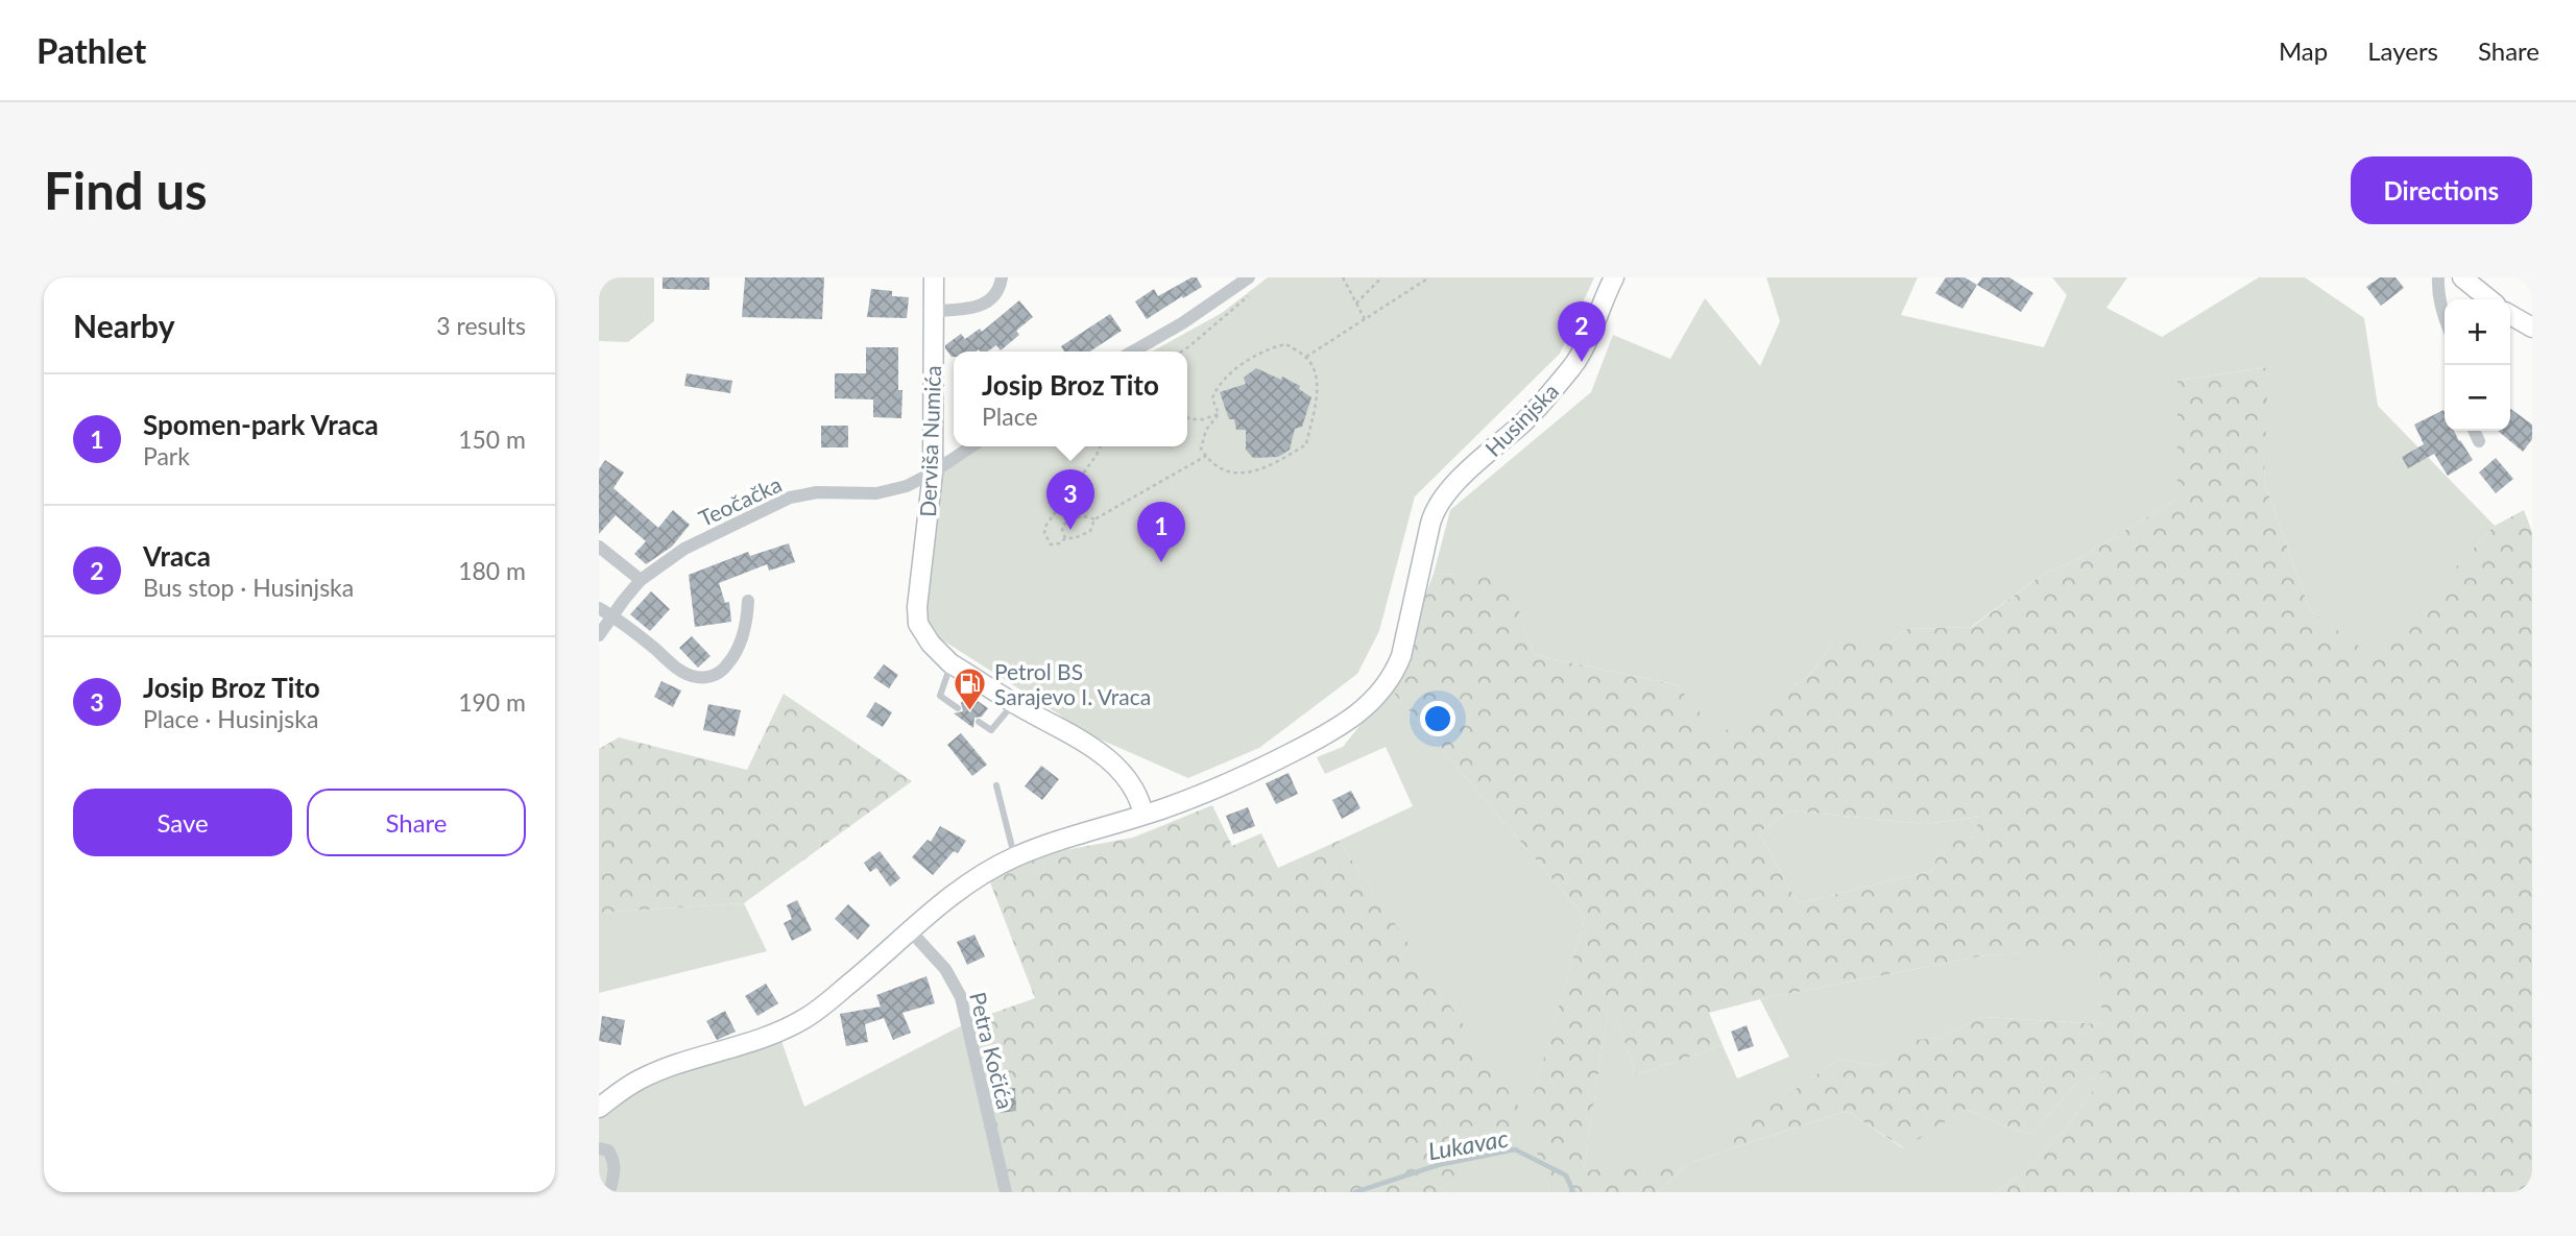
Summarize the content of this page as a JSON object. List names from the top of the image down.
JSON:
{
  "streets": {
    "main road": ["Husinjska", "Derviša Numića"],
    "street": ["Teočačka", "Petra Kočića"]
  },
  "crossings": [
    ["Derviša Numića", "Teočačka"]
  ],
  "water": ["Lukavac"],
  "places": {
    "fuel station": ["Petrol BS Sarajevo I. Vraca"]
  },
  "page": {
    "header": "Pathlet",
    "nav": ["Map", "Layers", "Share"],
    "buttons": [
      "Directions",
      ["Save", "Share"]
    ],
    "title": "Find us",
    "heading": ["Nearby", "3 results"],
    "map_buttons": ["+", "−"],
    "pins": ["2", "3", "1"],
    "popup": ["Josip Broz Tito", "Place"],
    "list": [
      {
        "mark": "1",
        "name": "Spomen-park Vraca",
        "note": "Park",
        "value": "150 m"
      },
      {
        "mark": "2",
        "name": "Vraca",
        "note": "Bus stop · Husinjska",
        "value": "180 m"
      },
      {
        "mark": "3",
        "name": "Josip Broz Tito",
        "note": "Place · Husinjska",
        "value": "190 m"
      }
    ]
  }
}
